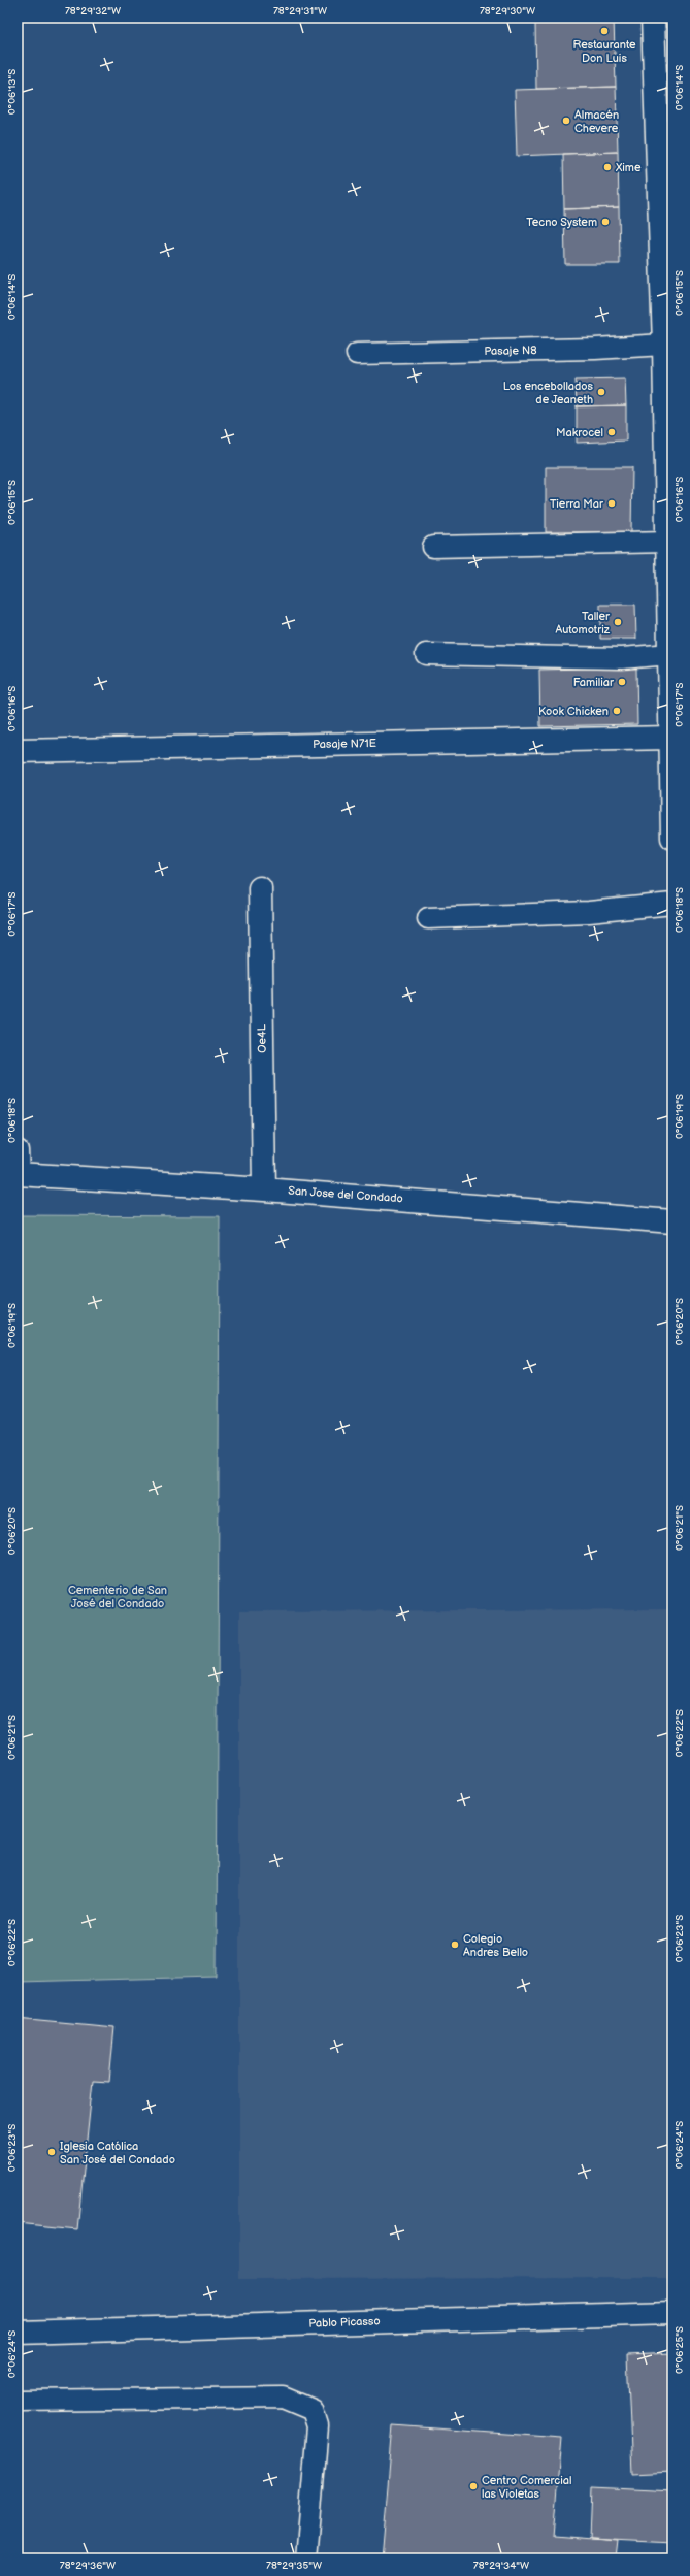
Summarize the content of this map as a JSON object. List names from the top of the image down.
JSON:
{
  "streets": {
    "street": [
      "Pasaje N71E",
      "Oe4L",
      "San Jose del Condado",
      "Pablo Picasso"
    ],
    "lane": ["Pasaje N8"]
  },
  "crossings": [
    ["Oe4L", "San Jose del Condado"]
  ],
  "parks": ["Cementerio de San José del Condado"],
  "places": [
    "Restaurante Don Luis",
    "Almacén Chevere",
    "Xime",
    "Tecno System",
    "Los encebollados de Jeaneth",
    "Makrocel",
    "Tierra Mar",
    "Taller Automotriz",
    "Familiar",
    "Kook Chicken",
    "Colegio Andres Bello",
    "Iglesia Católica San José del Condado",
    "Centro Comercial las Violetas"
  ],
  "coordinates": [
    "78°29'32\"W",
    "78°29'31\"W",
    "78°29'30\"W",
    "0°06'14\"S",
    "0°06'13\"S",
    "0°06'15\"S",
    "0°06'16\"S",
    "0°06'17\"S",
    "0°06'18\"S",
    "0°06'19\"S",
    "0°06'20\"S",
    "0°06'21\"S",
    "0°06'22\"S",
    "0°06'23\"S",
    "0°06'24\"S",
    "0°06'25\"S",
    "78°29'36\"W",
    "78°29'35\"W",
    "78°29'34\"W"
  ]
}
